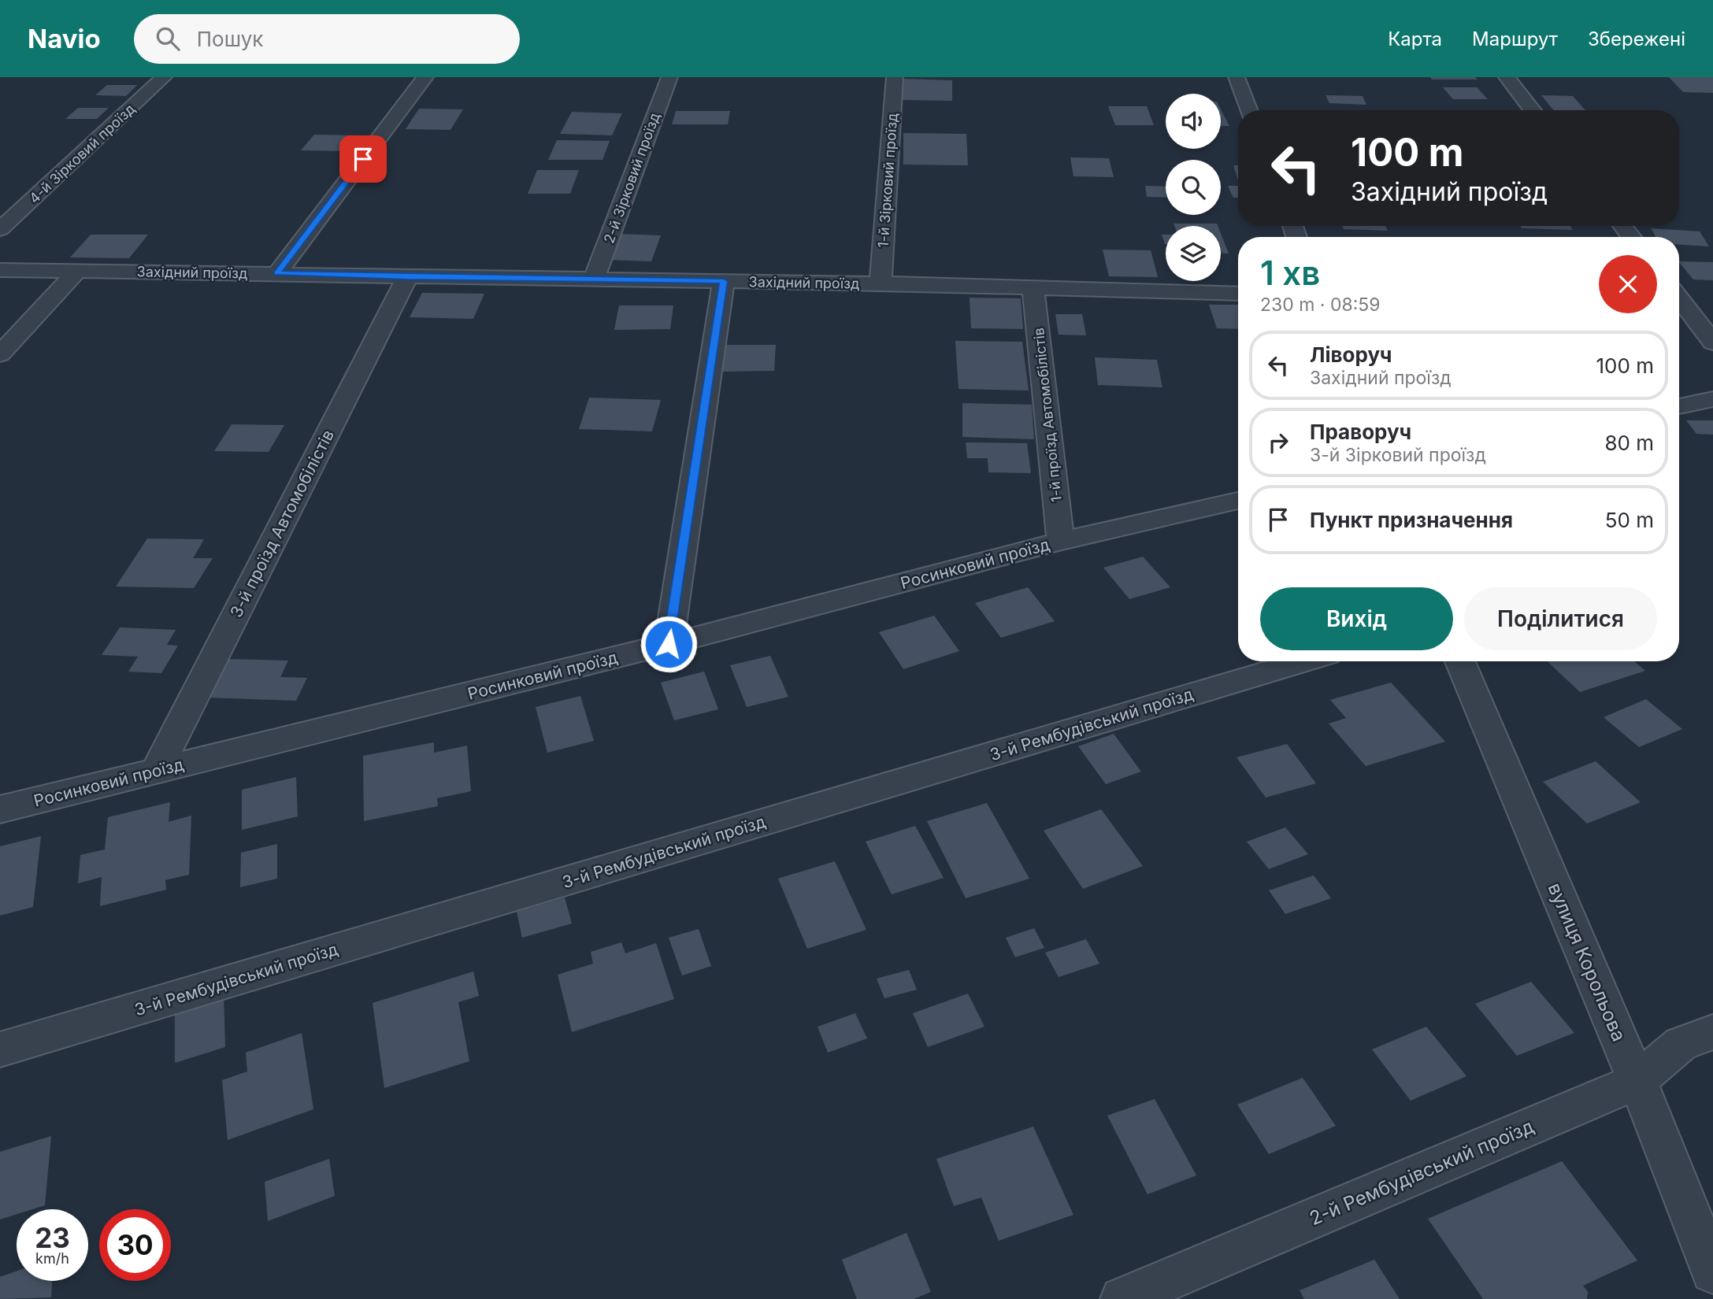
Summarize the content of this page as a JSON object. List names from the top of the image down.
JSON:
{
  "streets": {
    "street": [
      "4-й Зірковий проїзд",
      "2-й Зірковий проїзд",
      "1-й Зірковий проїзд",
      "Західний проїзд",
      "1-й проїзд Автомобілістів",
      "3-й проїзд Автомобілістів",
      "Росинковий проїзд",
      "3-й Рембудівський проїзд",
      "вулиця Корольова",
      "2-й Рембудівський проїзд"
    ]
  },
  "crossings": [
    ["2-й Зірковий проїзд", "Західний проїзд"],
    ["1-й Зірковий проїзд", "Західний проїзд"],
    ["Західний проїзд", "1-й проїзд Автомобілістів"],
    ["Західний проїзд", "3-й проїзд Автомобілістів"],
    ["1-й проїзд Автомобілістів", "Росинковий проїзд"],
    ["3-й проїзд Автомобілістів", "Росинковий проїзд"],
    ["вулиця Корольова", "2-й Рембудівський проїзд"]
  ],
  "page": {
    "header": "Navio",
    "search": "Пошук",
    "nav": ["Карта", "Маршрут", "Збережені"],
    "turn": ["100 m", "Західний проїзд"],
    "heading": ["1 хв", "230 m · 08:59"],
    "list": [
      {
        "name": "Ліворуч",
        "note": "Західний проїзд",
        "value": "100 m"
      },
      {
        "name": "Праворуч",
        "note": "3-й Зірковий проїзд",
        "value": "80 m"
      },
      {
        "name": "Пункт призначення",
        "value": "50 m"
      }
    ],
    "buttons": ["Вихід", "Поділитися"],
    "speed": "23 km/h",
    "limit": "30"
  }
}
